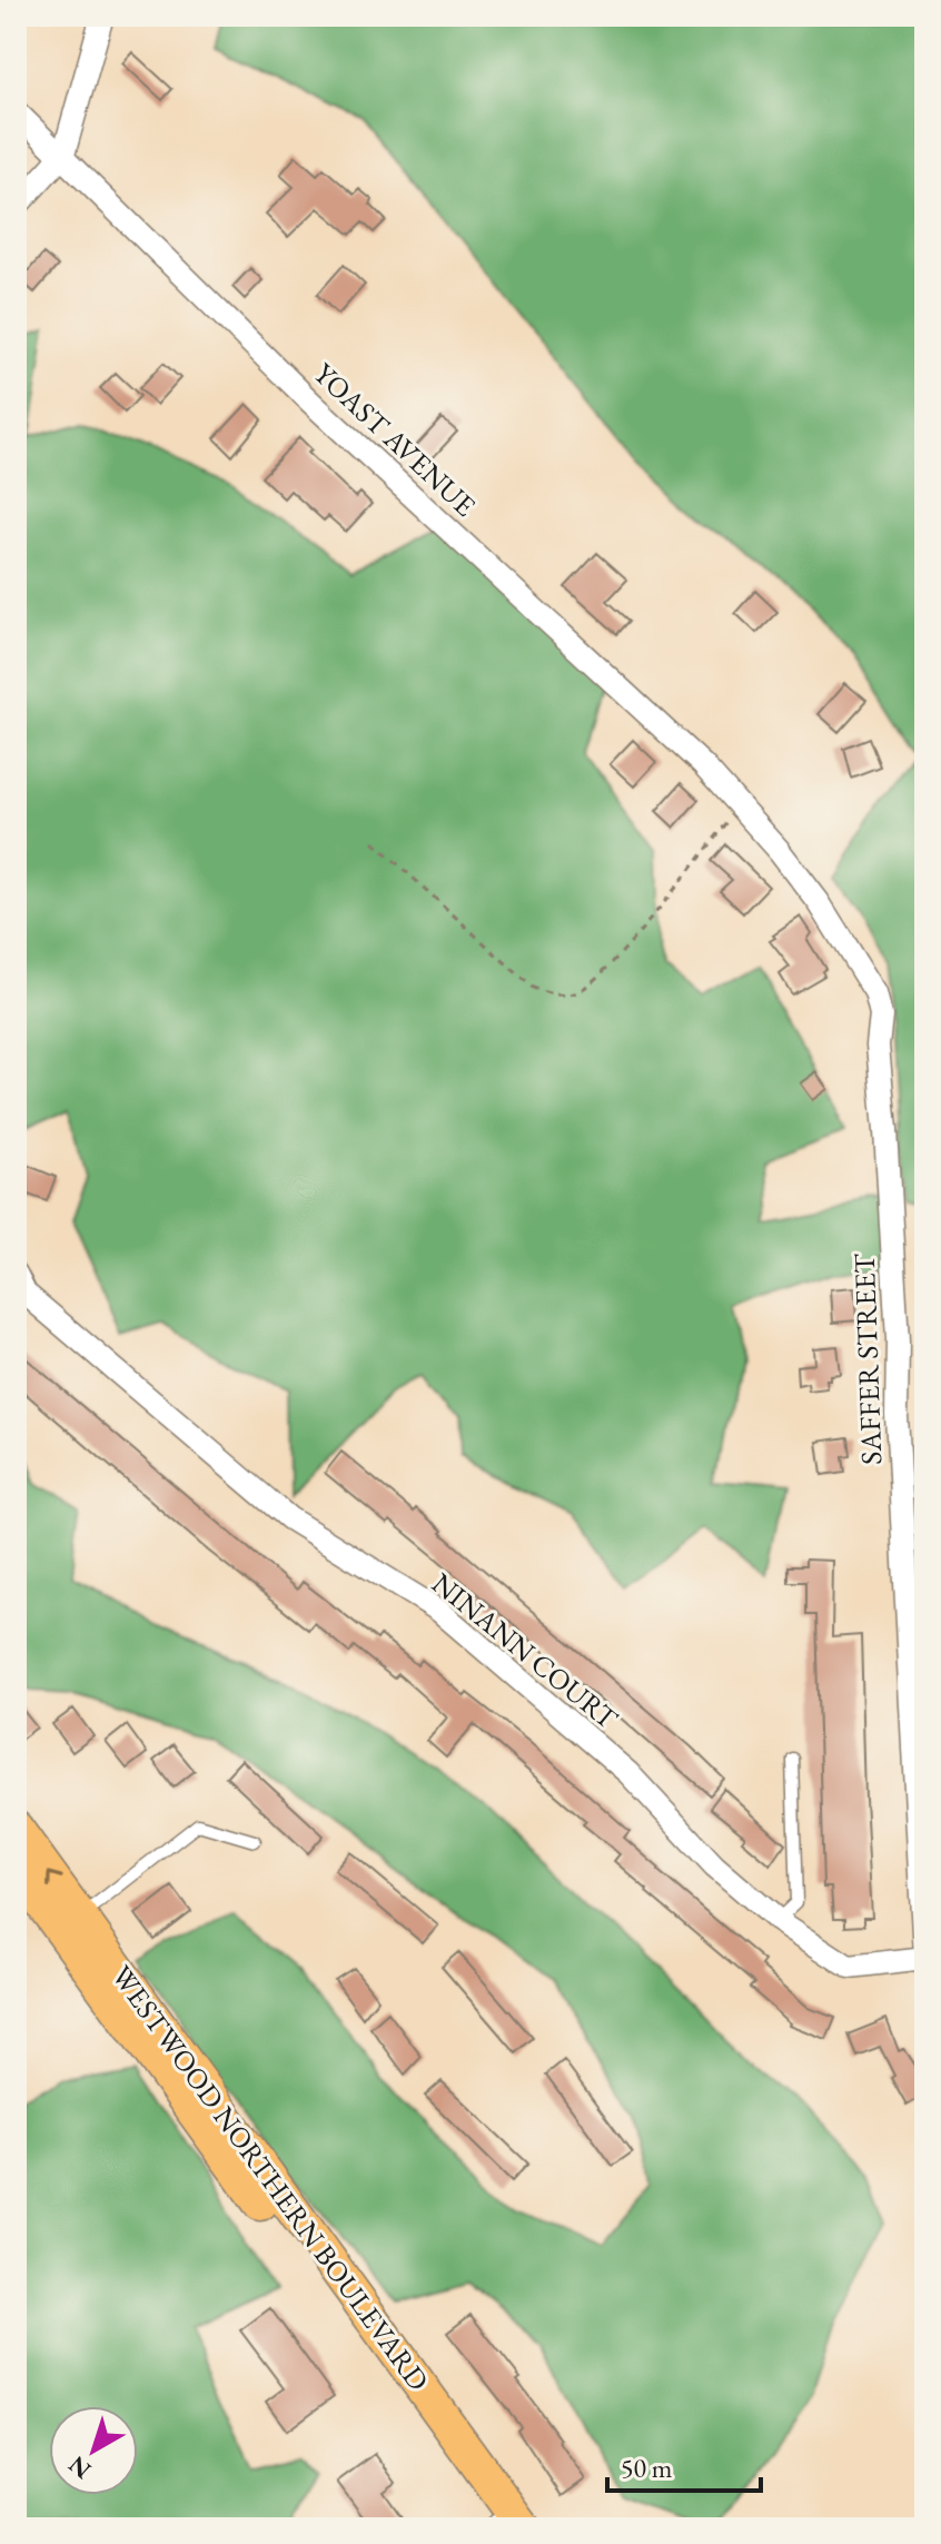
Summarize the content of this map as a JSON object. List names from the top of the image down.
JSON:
{
  "streets": {
    "main road": ["WESTWOOD NORTHERN BOULEVARD"],
    "street": ["YOAST AVENUE", "SAFFER STREET", "NINANN COURT"]
  },
  "crossings": [
    ["YOAST AVENUE", "SAFFER STREET"],
    ["SAFFER STREET", "NINANN COURT"]
  ],
  "scale_bar": "50 m",
  "north": "bottom left"
}
